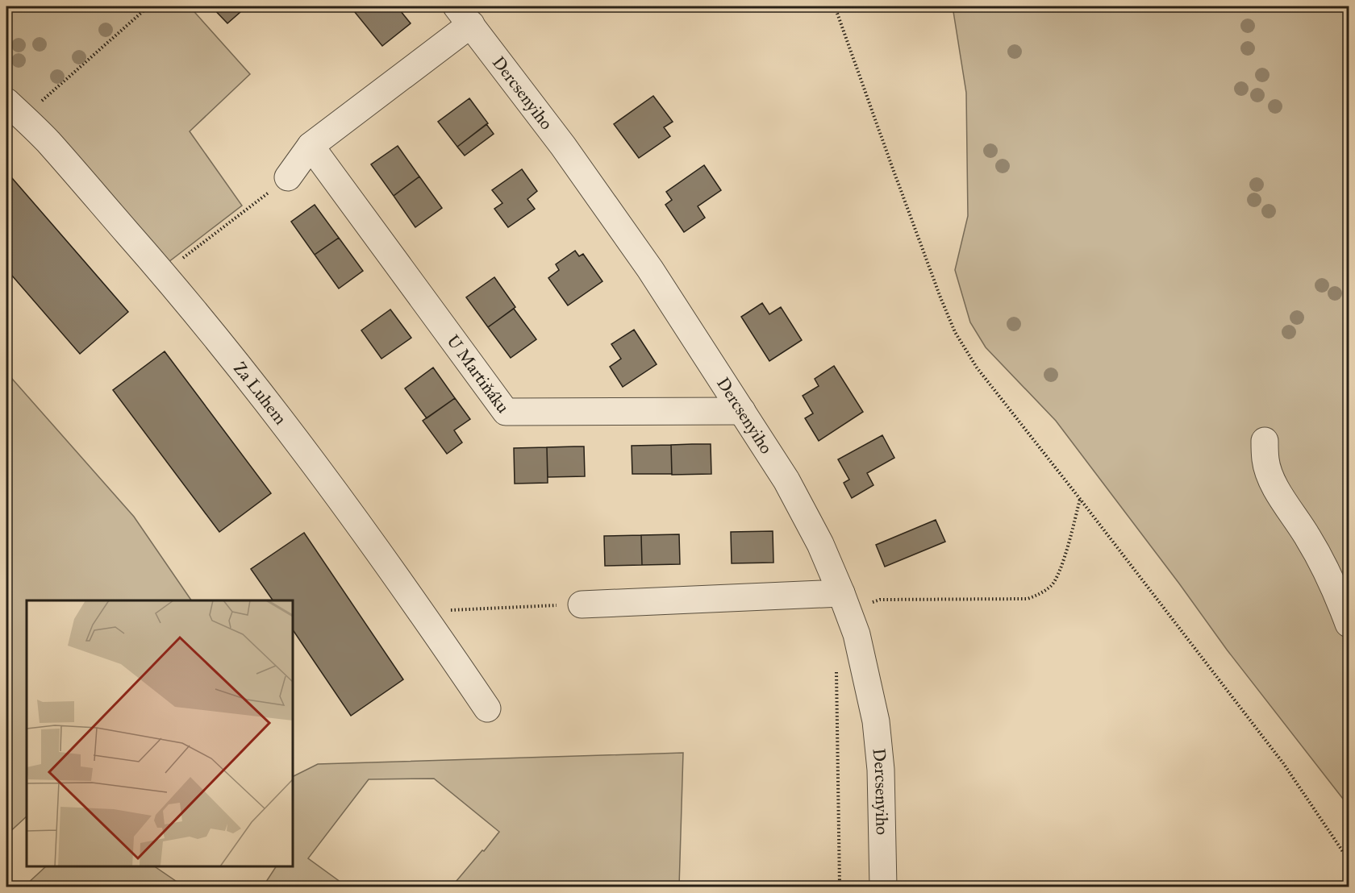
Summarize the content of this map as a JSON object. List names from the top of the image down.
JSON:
{
  "streets": {
    "street": ["Dercsenyiho", "U Martiňáku", "Za Luhem"]
  },
  "crossings": [
    ["Dercsenyiho", "U Martiňáku"]
  ]
}
